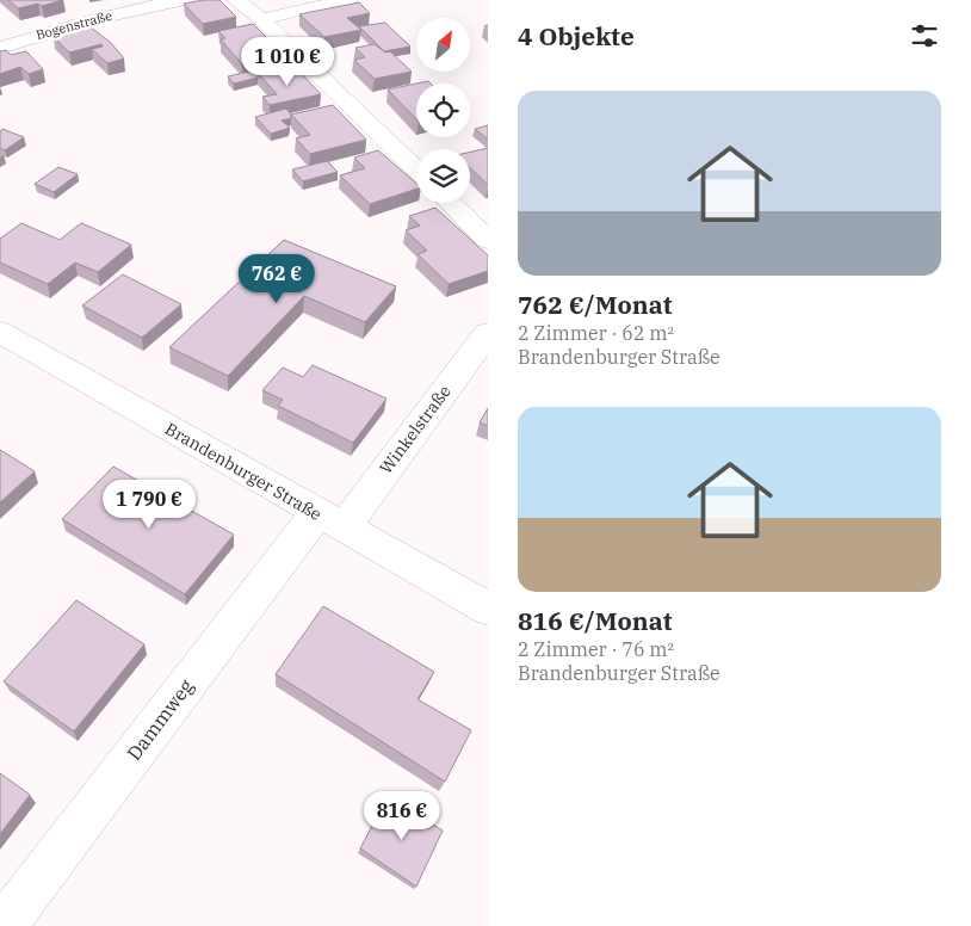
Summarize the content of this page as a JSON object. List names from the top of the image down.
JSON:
{
  "streets": {
    "street": [
      "Bogenstraße",
      "Winkelstraße",
      "Brandenburger Straße",
      "Dammweg"
    ]
  },
  "crossings": [
    ["Winkelstraße", "Brandenburger Straße"],
    ["Winkelstraße", "Dammweg"],
    ["Brandenburger Straße", "Dammweg"]
  ],
  "north": "top right",
  "page": {
    "heading": "4 Objekte",
    "price": [
      "1 010 €",
      "762 €",
      "1 790 €",
      "816 €"
    ],
    "list": [
      {
        "name": "762 €/Monat",
        "note": "2 Zimmer · 62 m² · Brandenburger Straße"
      },
      {
        "name": "816 €/Monat",
        "note": "2 Zimmer · 76 m² · Brandenburger Straße"
      }
    ]
  }
}
